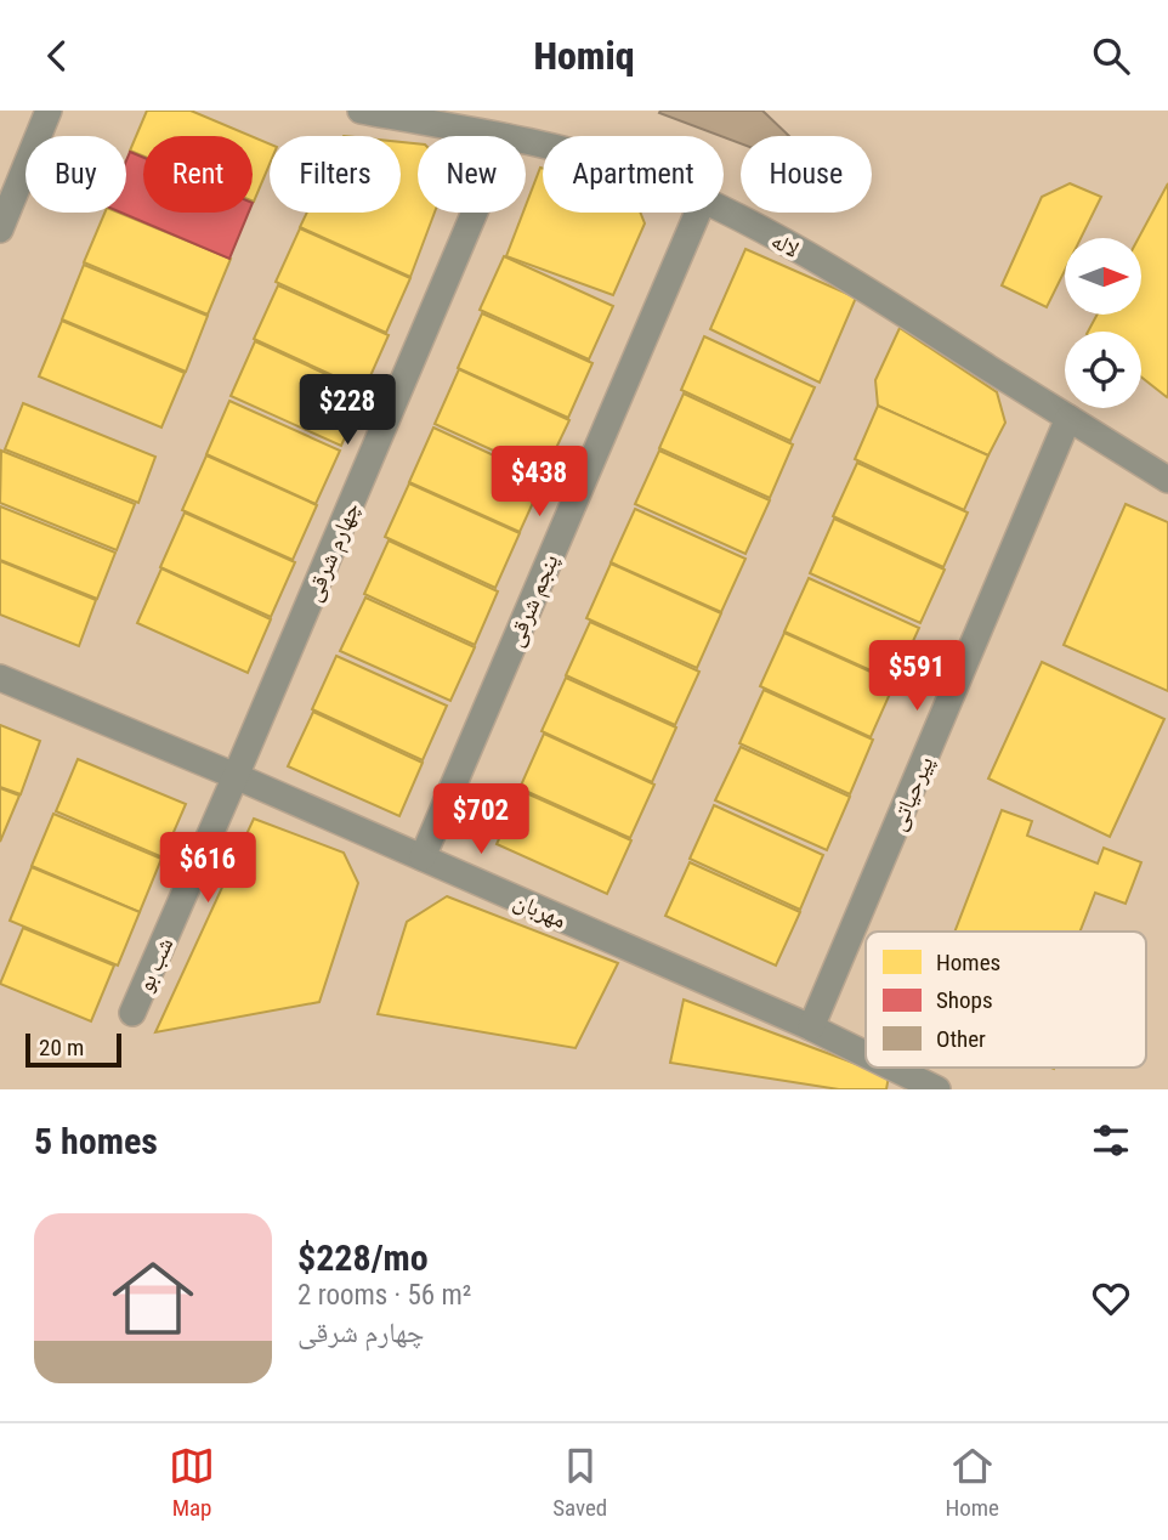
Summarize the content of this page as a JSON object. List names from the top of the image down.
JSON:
{
  "streets": {
    "street": [
      "لاله",
      "چهارم شرقی",
      "پنجم شرقی",
      "پیرحیاتی",
      "مهربان",
      "شب بو"
    ]
  },
  "crossings": [
    ["لاله", "پیرحیاتی"],
    ["چهارم شرقی", "مهربان"],
    ["چهارم شرقی", "شب بو"],
    ["پنجم شرقی", "مهربان"],
    ["پیرحیاتی", "مهربان"],
    ["مهربان", "شب بو"]
  ],
  "legend": ["Homes", "Shops", "Other"],
  "scale_bar": "20 m",
  "north": "right",
  "page": {
    "header": "Homiq",
    "chip": [
      "Buy",
      "Rent",
      "Filters",
      "New",
      "Apartment",
      "House"
    ],
    "price": [
      "$228",
      "$438",
      "$591",
      "$702",
      "$616"
    ],
    "scale": "20 m",
    "heading": "5 homes",
    "list": [
      {
        "name": "$228/mo",
        "note": "2 rooms · 56 m² · چهارم شرقی"
      }
    ],
    "tabs": ["Map", "Saved", "Home"]
  }
}
